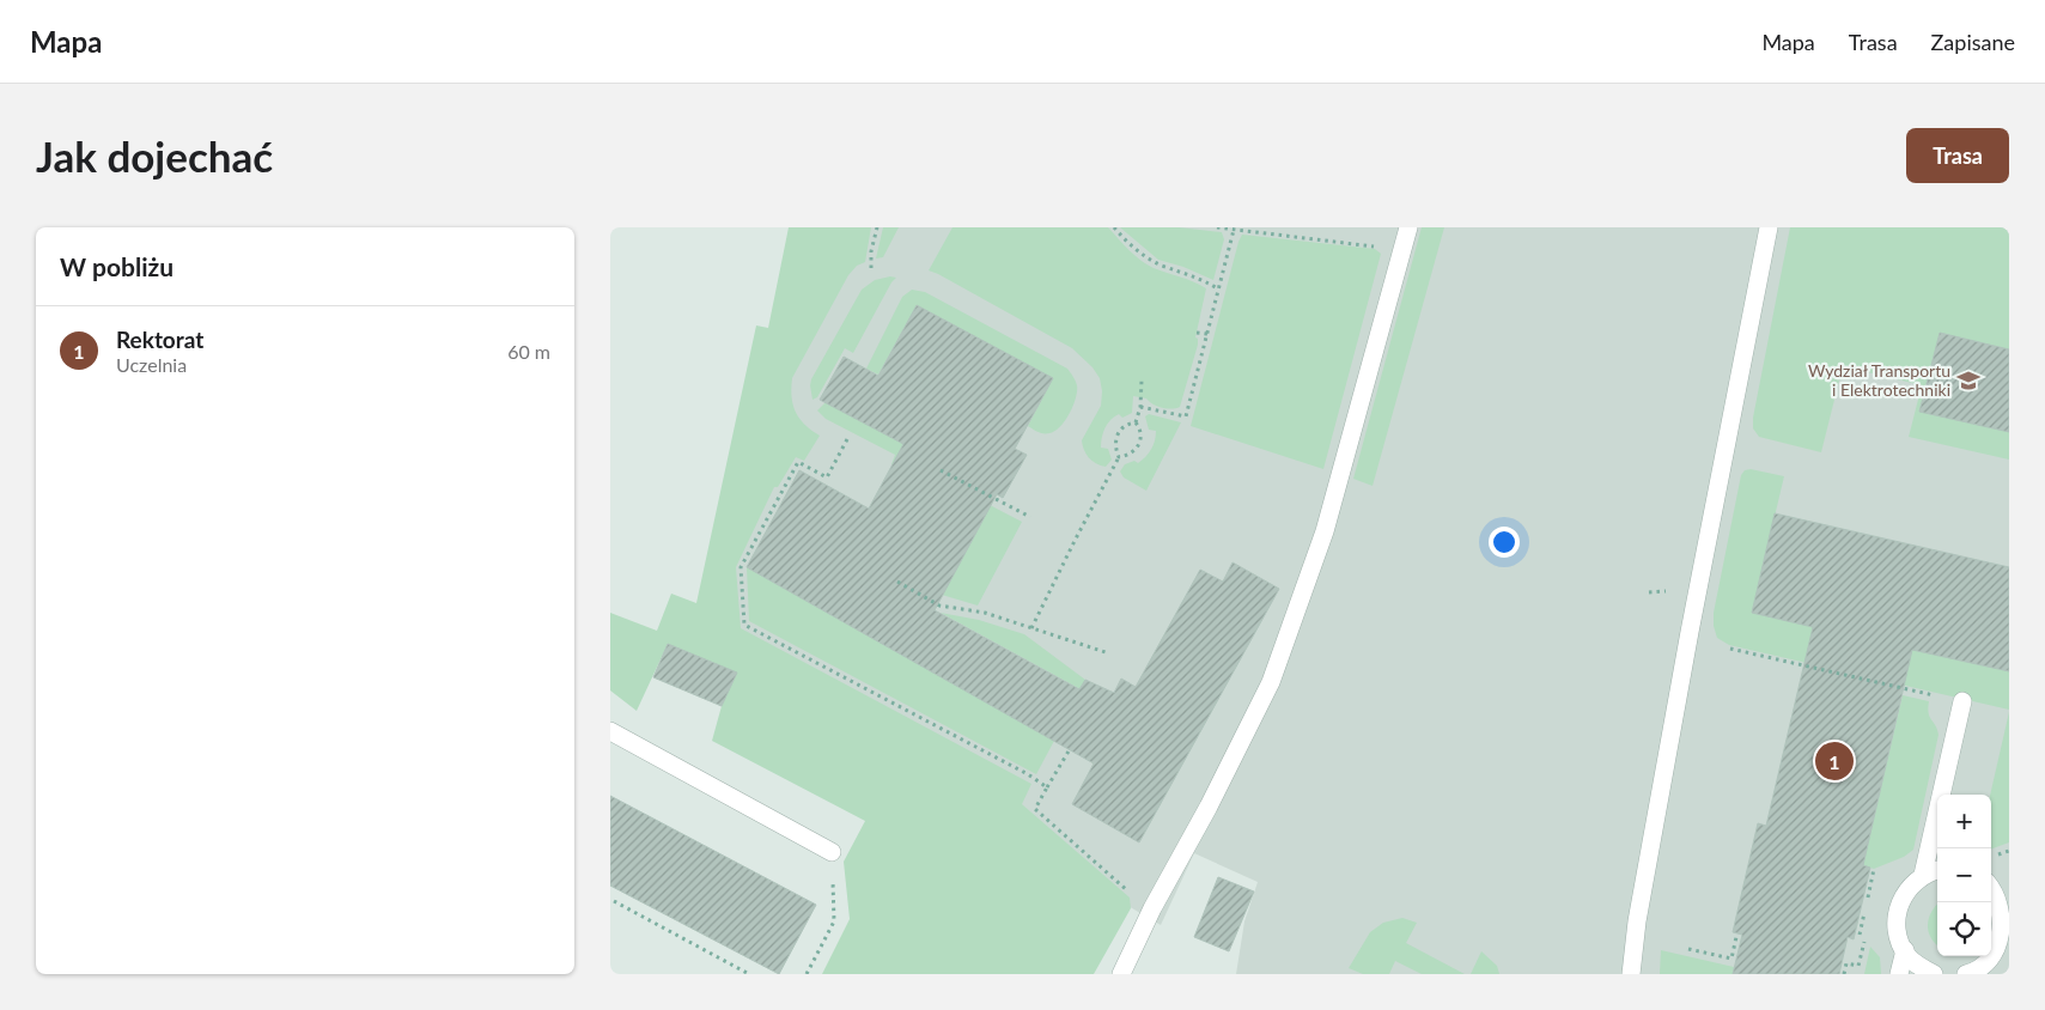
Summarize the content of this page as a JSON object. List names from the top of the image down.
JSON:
{
  "places": {
    "school or university": ["Wydział Transportu i Elektrotechniki"]
  },
  "page": {
    "header": "Mapa",
    "nav": ["Mapa", "Trasa", "Zapisane"],
    "buttons": "Trasa",
    "title": "Jak dojechać",
    "heading": "W pobliżu",
    "list": [
      {
        "mark": "1",
        "name": "Rektorat",
        "note": "Uczelnia",
        "value": "60 m"
      }
    ],
    "pins": "1",
    "map_buttons": ["+", "−"]
  }
}
